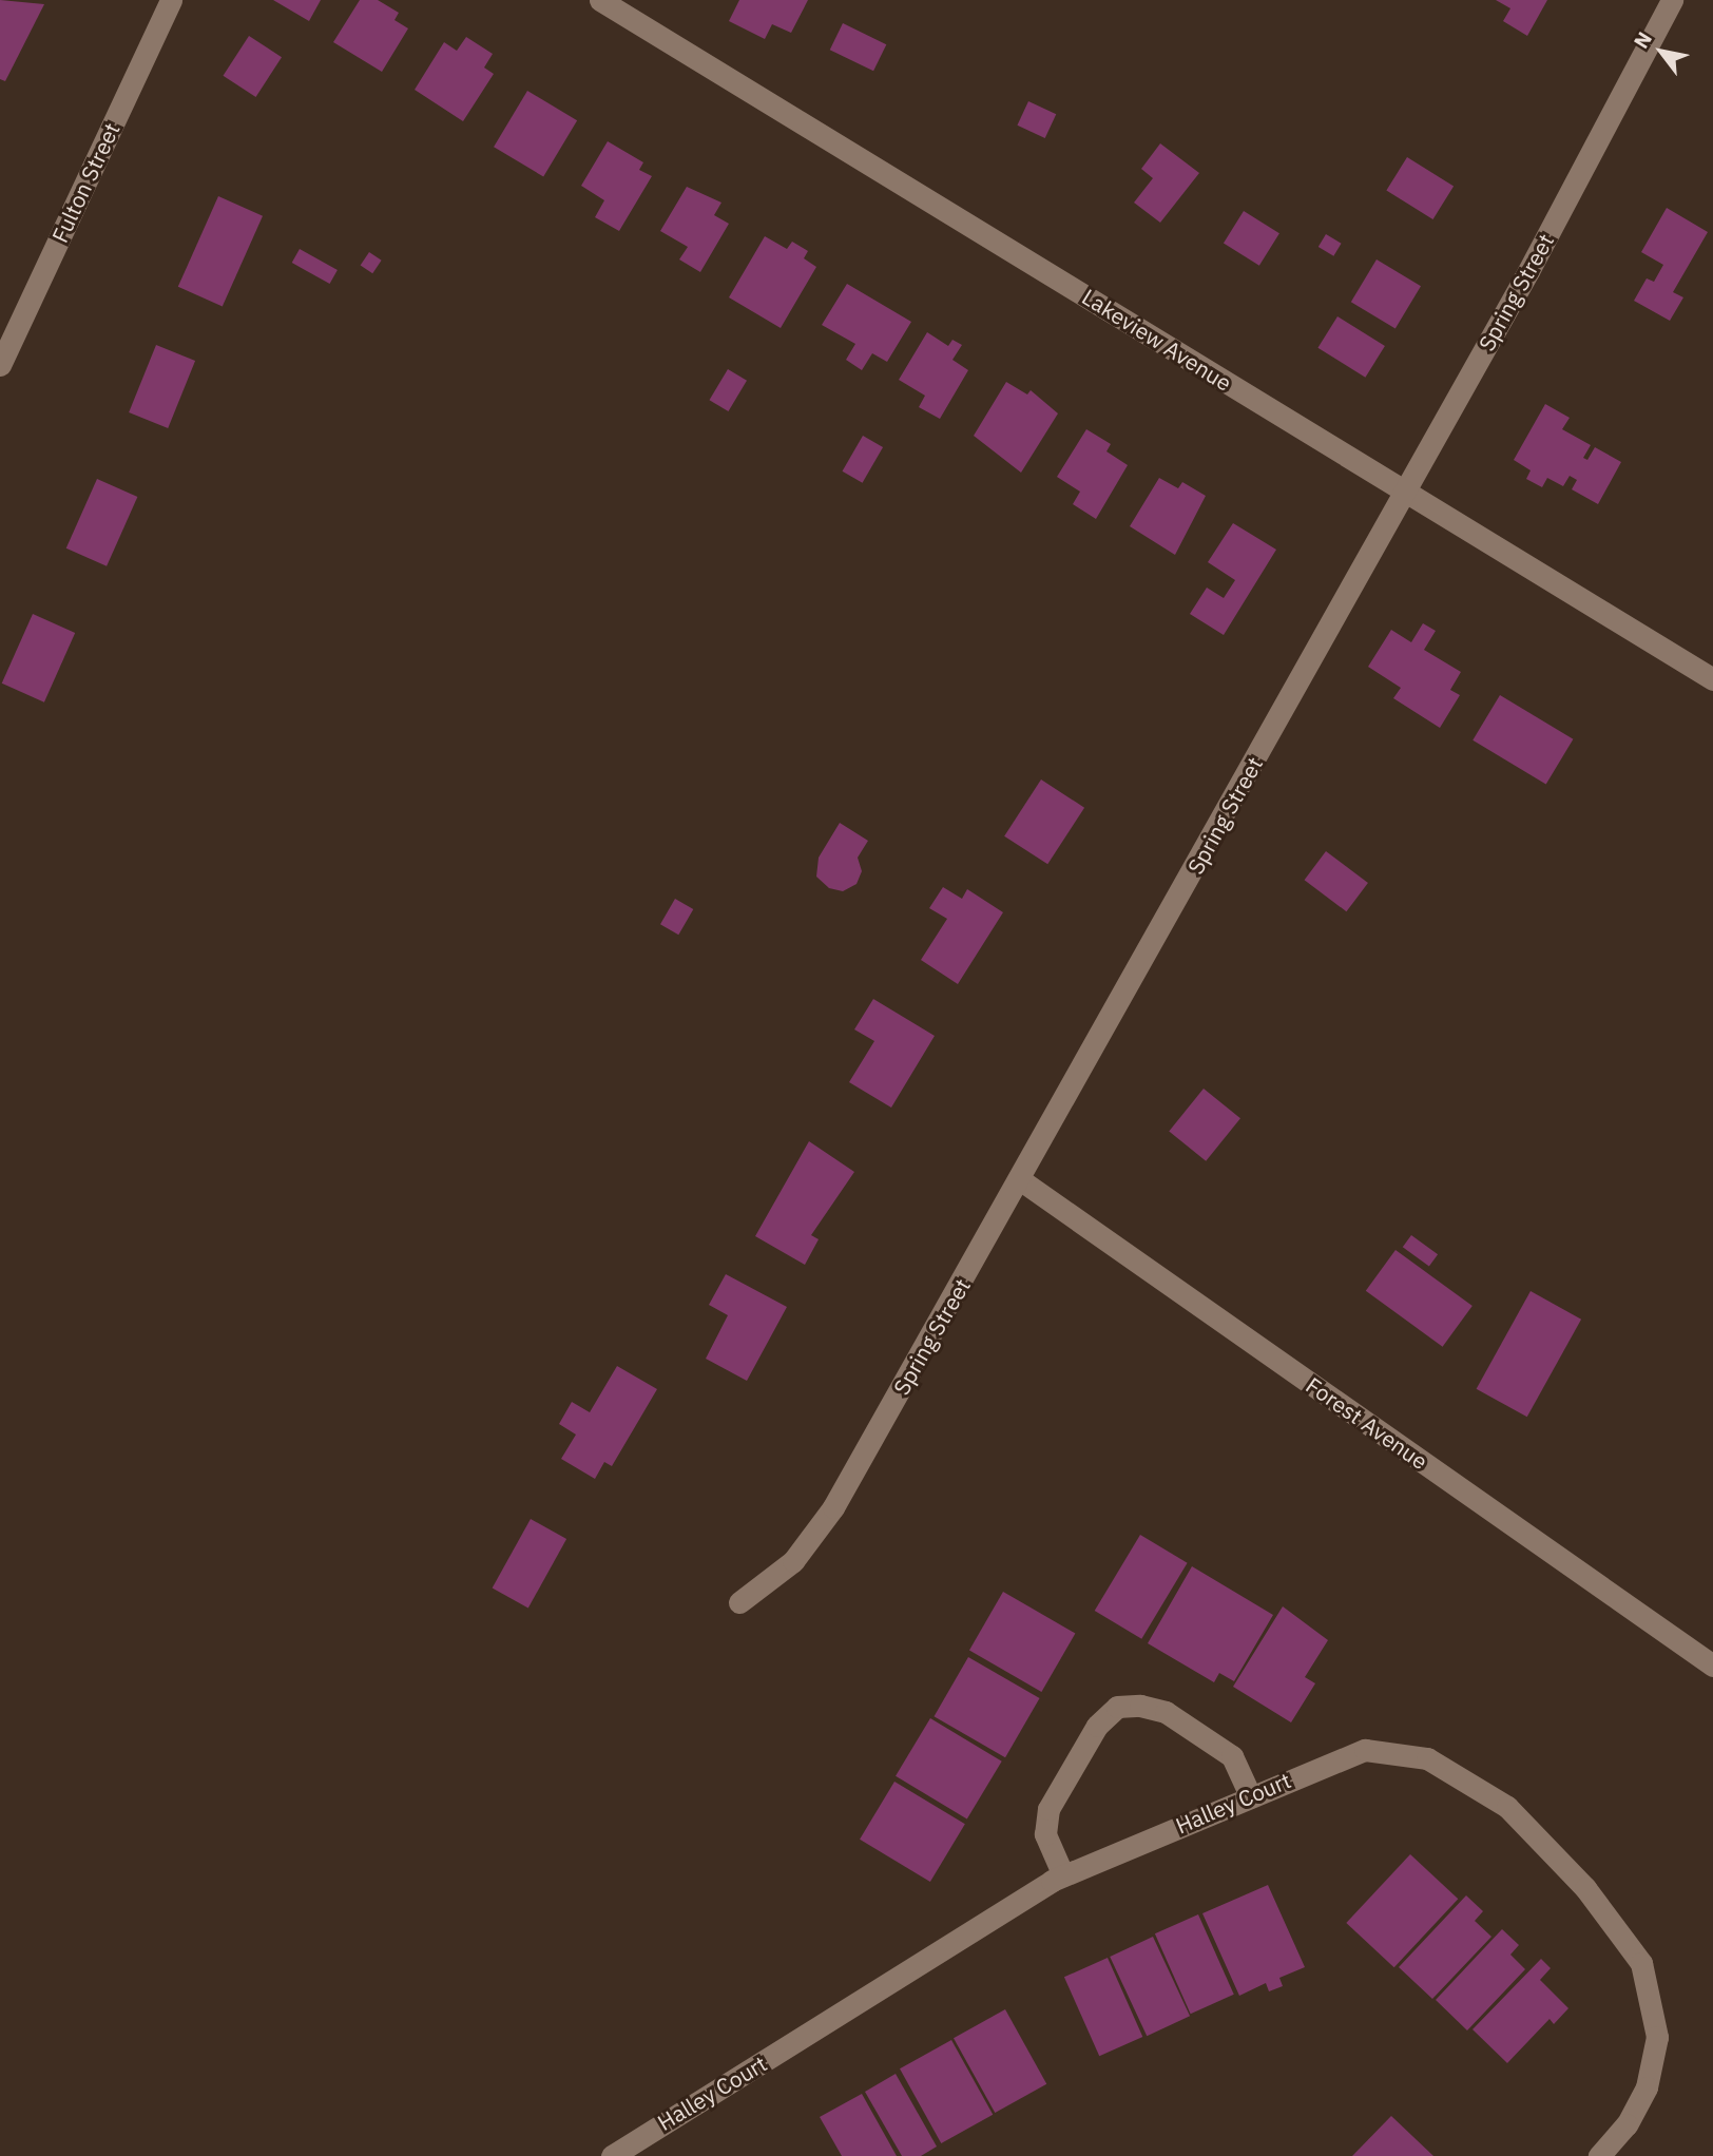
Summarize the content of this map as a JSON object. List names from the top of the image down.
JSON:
{
  "streets": {
    "street": [
      "Fulton Street",
      "Spring Street",
      "Lakeview Avenue",
      "Forest Avenue",
      "Halley Court"
    ]
  },
  "crossings": [
    ["Spring Street", "Lakeview Avenue"],
    ["Spring Street", "Forest Avenue"]
  ],
  "north": "top left"
}
